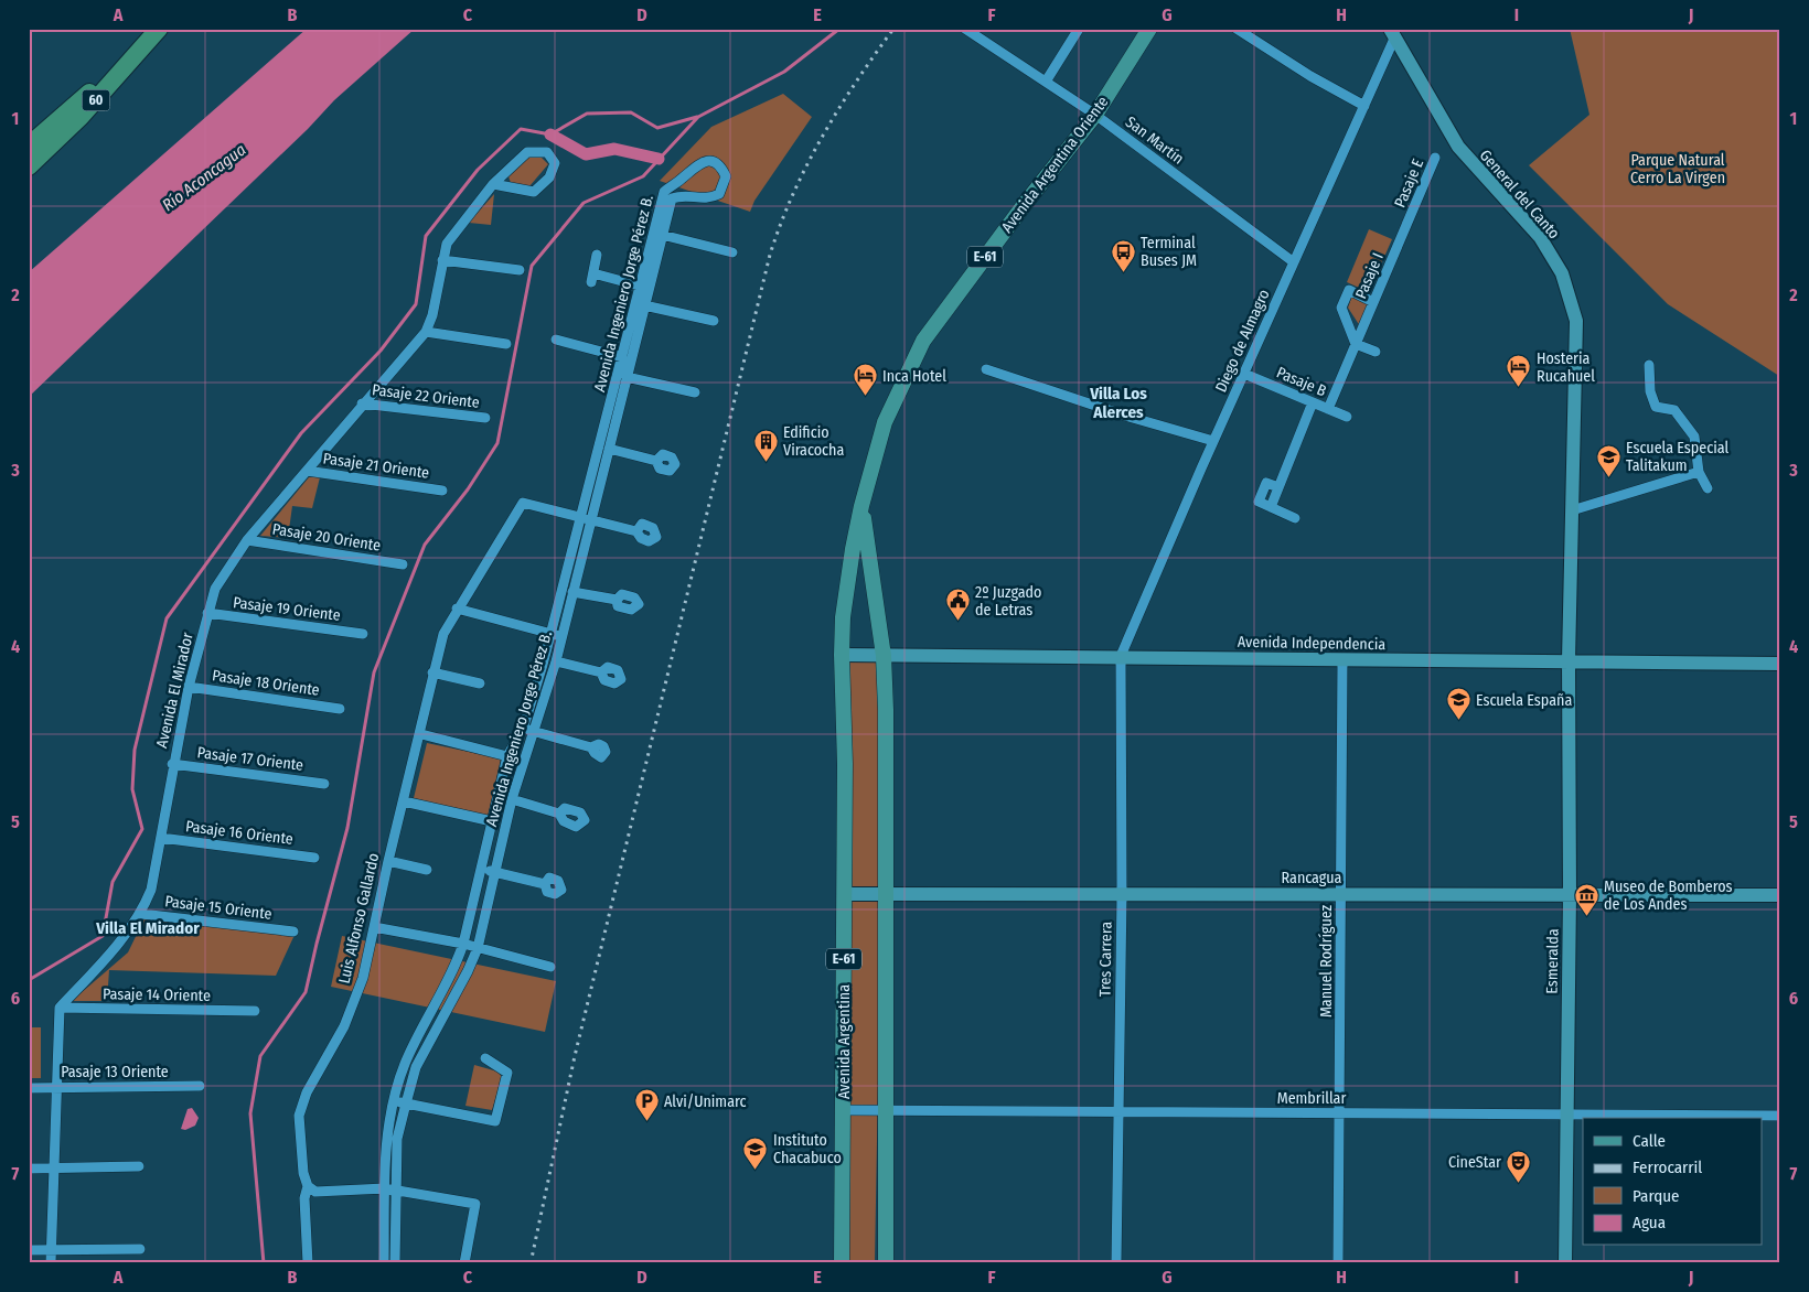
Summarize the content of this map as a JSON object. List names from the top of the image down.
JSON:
{
  "streets": {
    "highway": ["60"],
    "main road": [
      "Avenida Argentina Oriente",
      "General del Canto",
      "E-61",
      "Avenida Independencia",
      "Rancagua",
      "Esmeralda",
      "Avenida Argentina"
    ],
    "street": [
      "San Martín",
      "Pasaje E",
      "Pasaje I",
      "Avenida Ingeniero Jorge Pérez B.",
      "Diego de Almagro",
      "Pasaje B",
      "Pasaje 22 Oriente",
      "Pasaje 21 Oriente",
      "Pasaje 20 Oriente",
      "Pasaje 19 Oriente",
      "Pasaje 18 Oriente",
      "Avenida El Mirador",
      "Pasaje 17 Oriente",
      "Pasaje 16 Oriente",
      "Pasaje 15 Oriente",
      "Luis Alfonso Gallardo",
      "Tres Carrera",
      "Manuel Rodríguez",
      "Pasaje 14 Oriente",
      "Pasaje 13 Oriente",
      "Membrillar"
    ]
  },
  "crossings": [
    ["San Martín", "Avenida Argentina Oriente"],
    ["San Martín", "Diego de Almagro"],
    ["Avenida Argentina Oriente", "E-61"],
    ["Avenida Argentina Oriente", "Avenida Independencia"],
    ["Avenida Argentina Oriente", "Avenida Argentina"],
    ["Pasaje E", "Pasaje I"],
    ["General del Canto", "Diego de Almagro"],
    ["General del Canto", "Avenida Independencia"],
    ["General del Canto", "Esmeralda"],
    ["E-61", "Avenida Independencia"],
    ["E-61", "Rancagua"],
    ["E-61", "Membrillar"],
    ["Pasaje I", "Pasaje B"],
    ["Avenida Ingeniero Jorge Pérez B.", "Luis Alfonso Gallardo"],
    ["Diego de Almagro", "Pasaje B"],
    ["Diego de Almagro", "Avenida Independencia"],
    ["Diego de Almagro", "Tres Carrera"],
    ["Pasaje 22 Oriente", "Avenida El Mirador"],
    ["Pasaje 21 Oriente", "Avenida El Mirador"],
    ["Pasaje 20 Oriente", "Avenida El Mirador"],
    ["Pasaje 19 Oriente", "Avenida El Mirador"],
    ["Avenida Independencia", "Tres Carrera"],
    ["Avenida Independencia", "Manuel Rodríguez"],
    ["Avenida Independencia", "Esmeralda"],
    ["Avenida Independencia", "Avenida Argentina"],
    ["Pasaje 18 Oriente", "Avenida El Mirador"],
    ["Avenida El Mirador", "Pasaje 17 Oriente"],
    ["Avenida El Mirador", "Pasaje 16 Oriente"],
    ["Avenida El Mirador", "Pasaje 15 Oriente"],
    ["Avenida El Mirador", "Pasaje 14 Oriente"],
    ["Rancagua", "Tres Carrera"],
    ["Rancagua", "Manuel Rodríguez"],
    ["Rancagua", "Esmeralda"],
    ["Rancagua", "Avenida Argentina"],
    ["Tres Carrera", "Membrillar"],
    ["Manuel Rodríguez", "Membrillar"],
    ["Esmeralda", "Membrillar"],
    ["Avenida Argentina", "Membrillar"]
  ],
  "districts": ["Villa Los Alerces", "Villa El Mirador"],
  "water": ["Río Aconcagua"],
  "parks": ["Parque Natural Cerro La Virgen"],
  "places": {
    "bus stop": ["Terminal Buses JM"],
    "hotel": ["Hosteria Rucahuel", "Inca Hotel"],
    "building": ["Edificio Viracocha"],
    "school or university": ["Escuela Especial Talitakum", "Escuela España", "Instituto Chacabuco"],
    "public building": ["2º Juzgado de Letras"],
    "museum": ["Museo de Bomberos de Los Andes"],
    "parking": ["Alvi/Unimarc"],
    "theatre": ["CineStar"]
  },
  "legend": [
    "Calle",
    "Ferrocarril",
    "Parque",
    "Agua"
  ],
  "grid": {
    "columns": [
      "A",
      "B",
      "C",
      "D",
      "E",
      "F",
      "G",
      "H",
      "I",
      "J"
    ],
    "rows": [
      "1",
      "2",
      "3",
      "4",
      "5",
      "6",
      "7"
    ]
  }
}
